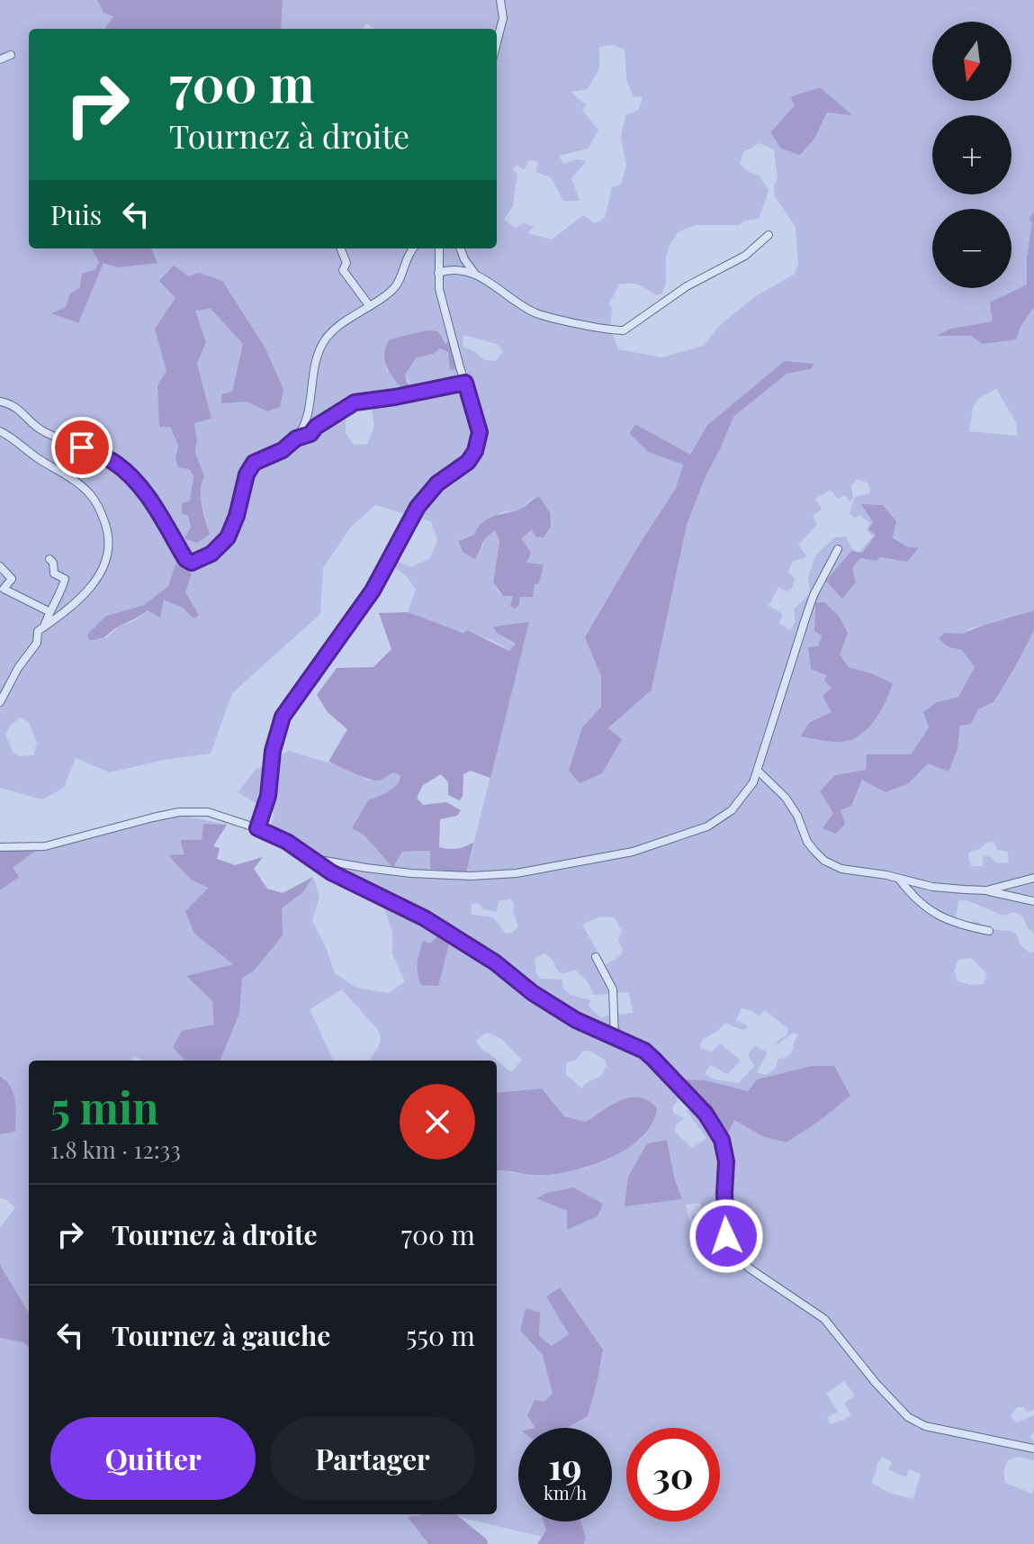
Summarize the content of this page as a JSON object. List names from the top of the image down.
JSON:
{
  "north": "bottom",
  "page": {
    "map_buttons": ["+", "−"],
    "turn": ["700 m", "Tournez à droite"],
    "then": "Puis",
    "heading": ["5 min", "1.8 km · 12:33"],
    "list": [
      {
        "name": "Tournez à droite",
        "value": "700 m"
      },
      {
        "name": "Tournez à gauche",
        "value": "550 m"
      }
    ],
    "buttons": ["Quitter", "Partager"],
    "speed": "19 km/h",
    "limit": "30"
  }
}
